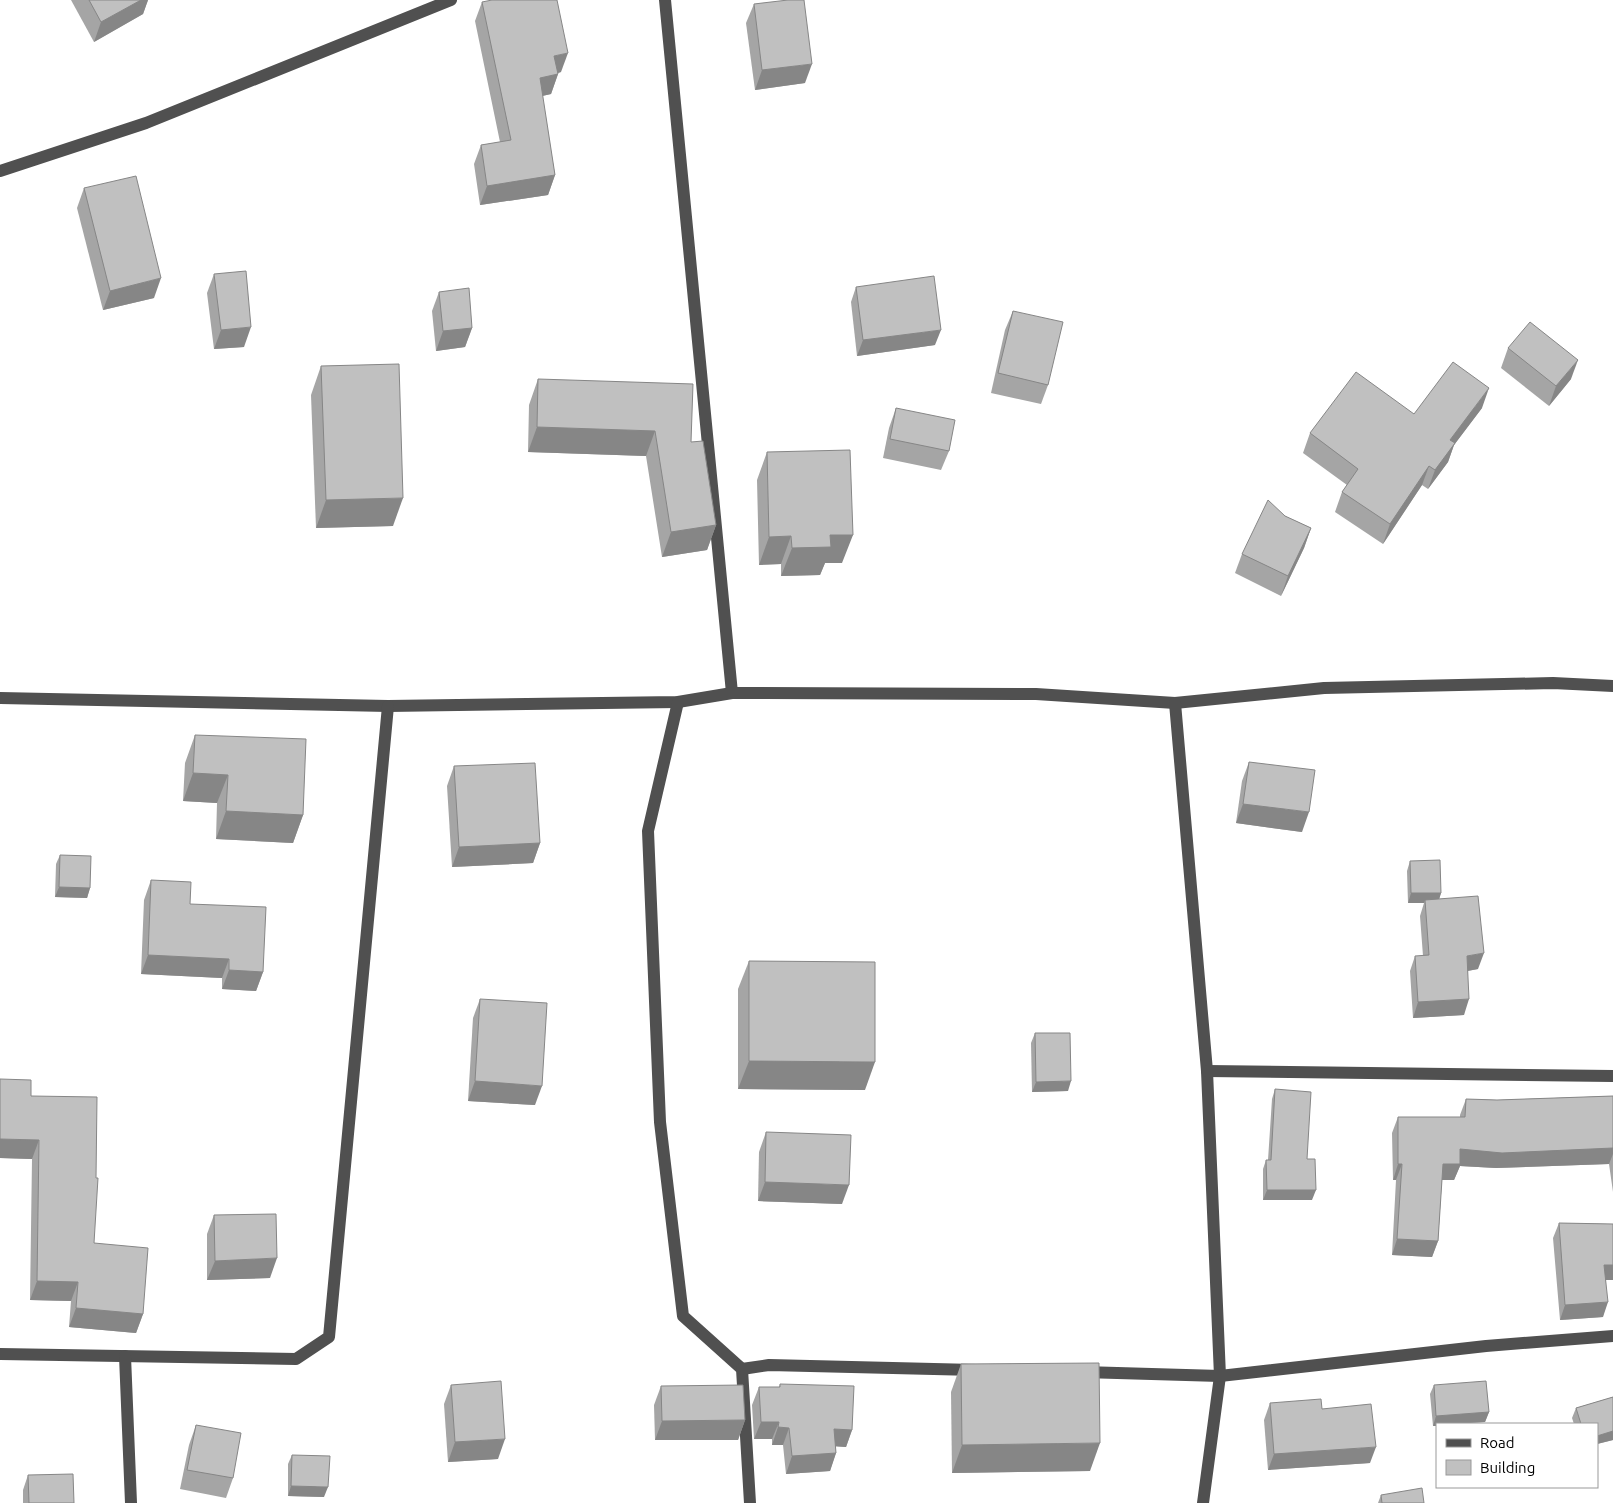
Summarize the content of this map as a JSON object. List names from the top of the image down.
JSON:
{
  "legend": ["Road", "Building"]
}
